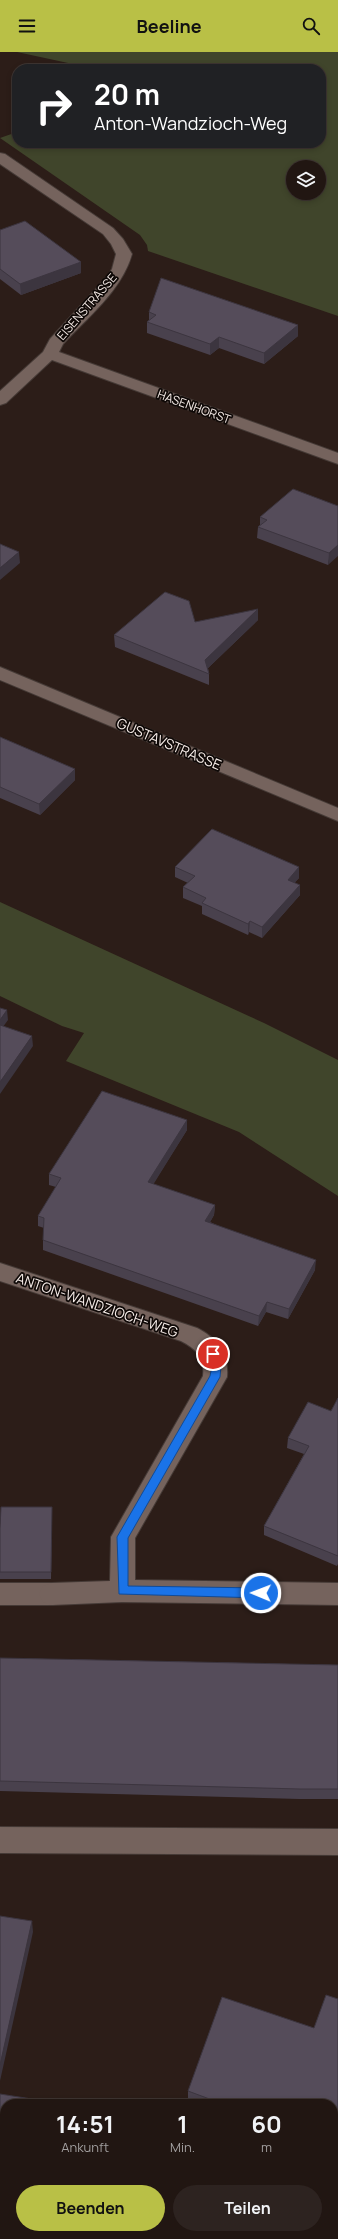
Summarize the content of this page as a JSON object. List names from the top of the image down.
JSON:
{
  "streets": {
    "street": [
      "EISENSTRASSE",
      "HASENHORST",
      "GUSTAVSTRASSE",
      "ANTON-WANDZIOCH-WEG"
    ]
  },
  "crossings": [
    ["EISENSTRASSE", "HASENHORST"]
  ],
  "page": {
    "header": "Beeline",
    "turn": ["20 m", "Anton-Wandzioch-Weg"],
    "eta": [
      "14:51",
      "Ankunft",
      "1",
      "Min.",
      "60",
      "m"
    ],
    "buttons": ["Beenden", "Teilen"]
  }
}
